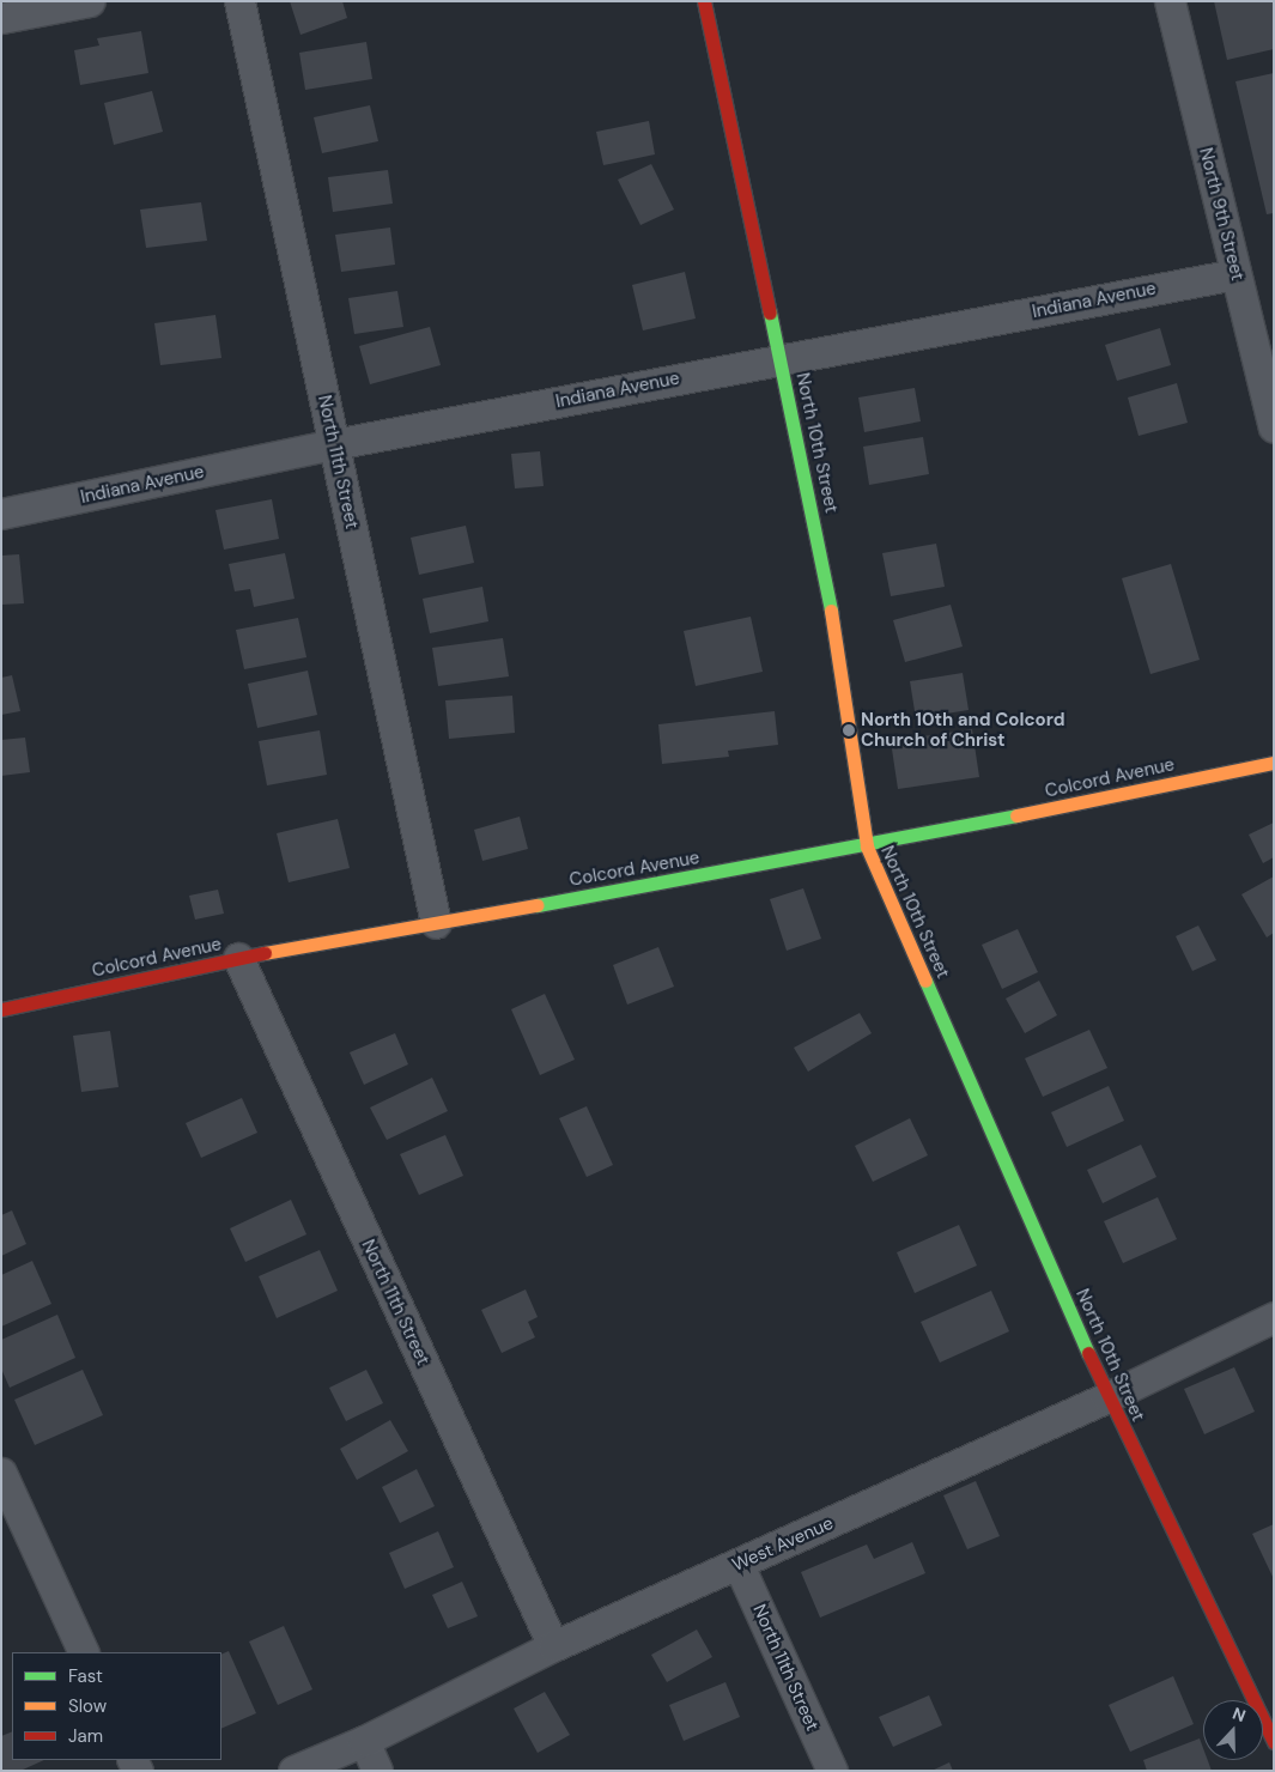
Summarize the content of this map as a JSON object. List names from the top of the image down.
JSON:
{
  "streets": {
    "street": [
      "North 9th Street",
      "Indiana Avenue",
      "North 10th Street",
      "North 11th Street",
      "Colcord Avenue",
      "West Avenue"
    ]
  },
  "crossings": [
    ["North 9th Street", "Indiana Avenue"],
    ["Indiana Avenue", "North 10th Street"],
    ["Indiana Avenue", "North 11th Street"],
    ["North 10th Street", "Colcord Avenue"],
    ["North 10th Street", "West Avenue"],
    ["North 11th Street", "Colcord Avenue"],
    ["North 11th Street", "West Avenue"]
  ],
  "places": ["North 10th and Colcord Church of Christ"],
  "legend": ["Fast", "Slow", "Jam"],
  "north": "top"
}
